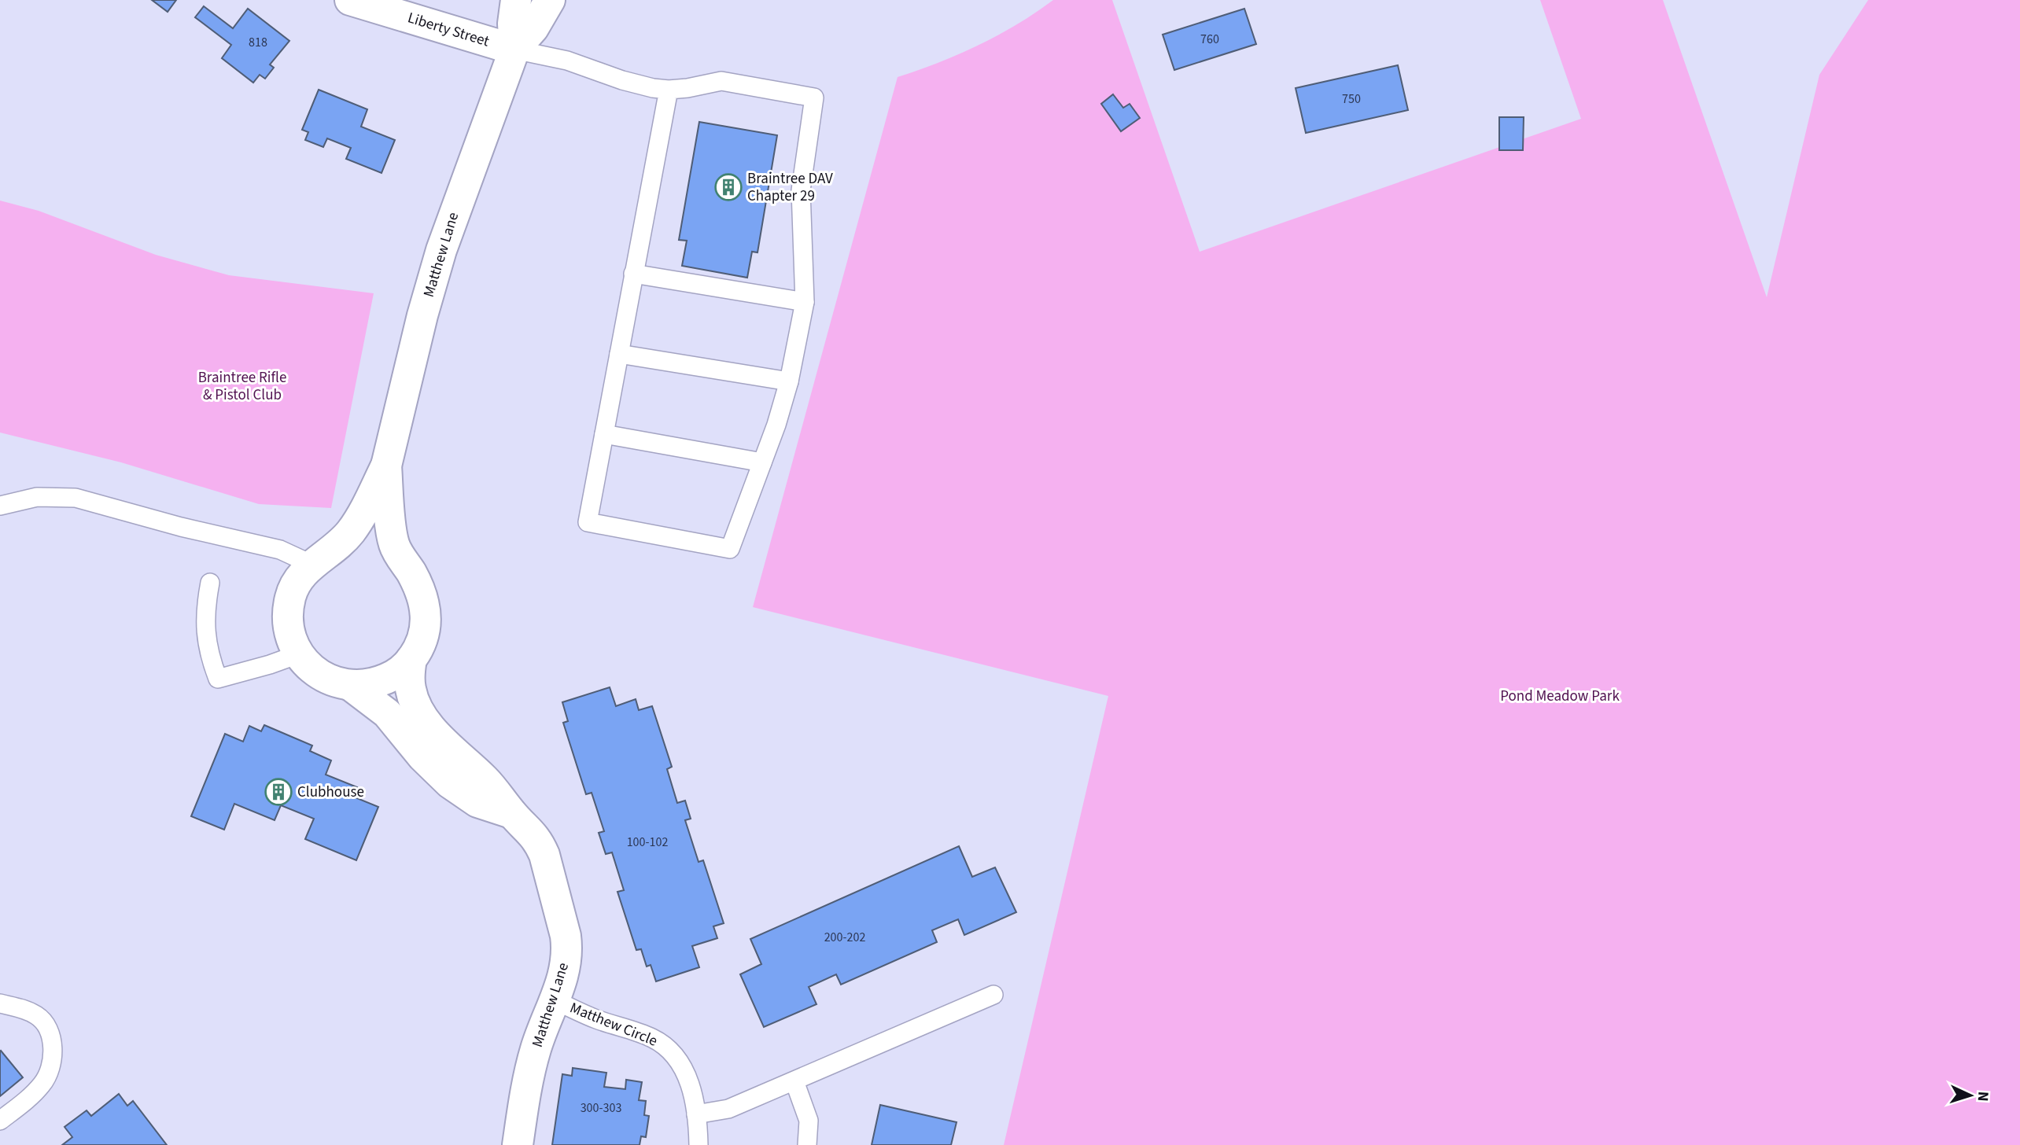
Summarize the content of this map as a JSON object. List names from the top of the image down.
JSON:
{
  "streets": {
    "street": ["Liberty Street", "Matthew Lane"],
    "lane": ["Matthew Circle"]
  },
  "crossings": [
    ["Liberty Street", "Matthew Lane"],
    ["Matthew Lane", "Matthew Circle"]
  ],
  "parks": ["Braintree Rifle & Pistol Club", "Pond Meadow Park"],
  "places": {
    "building": ["Braintree DAV Chapter 29", "Clubhouse"]
  },
  "house_numbers": [
    "760",
    "818",
    "750",
    "100-102",
    "200-202",
    "300-303"
  ],
  "north": "right"
}
